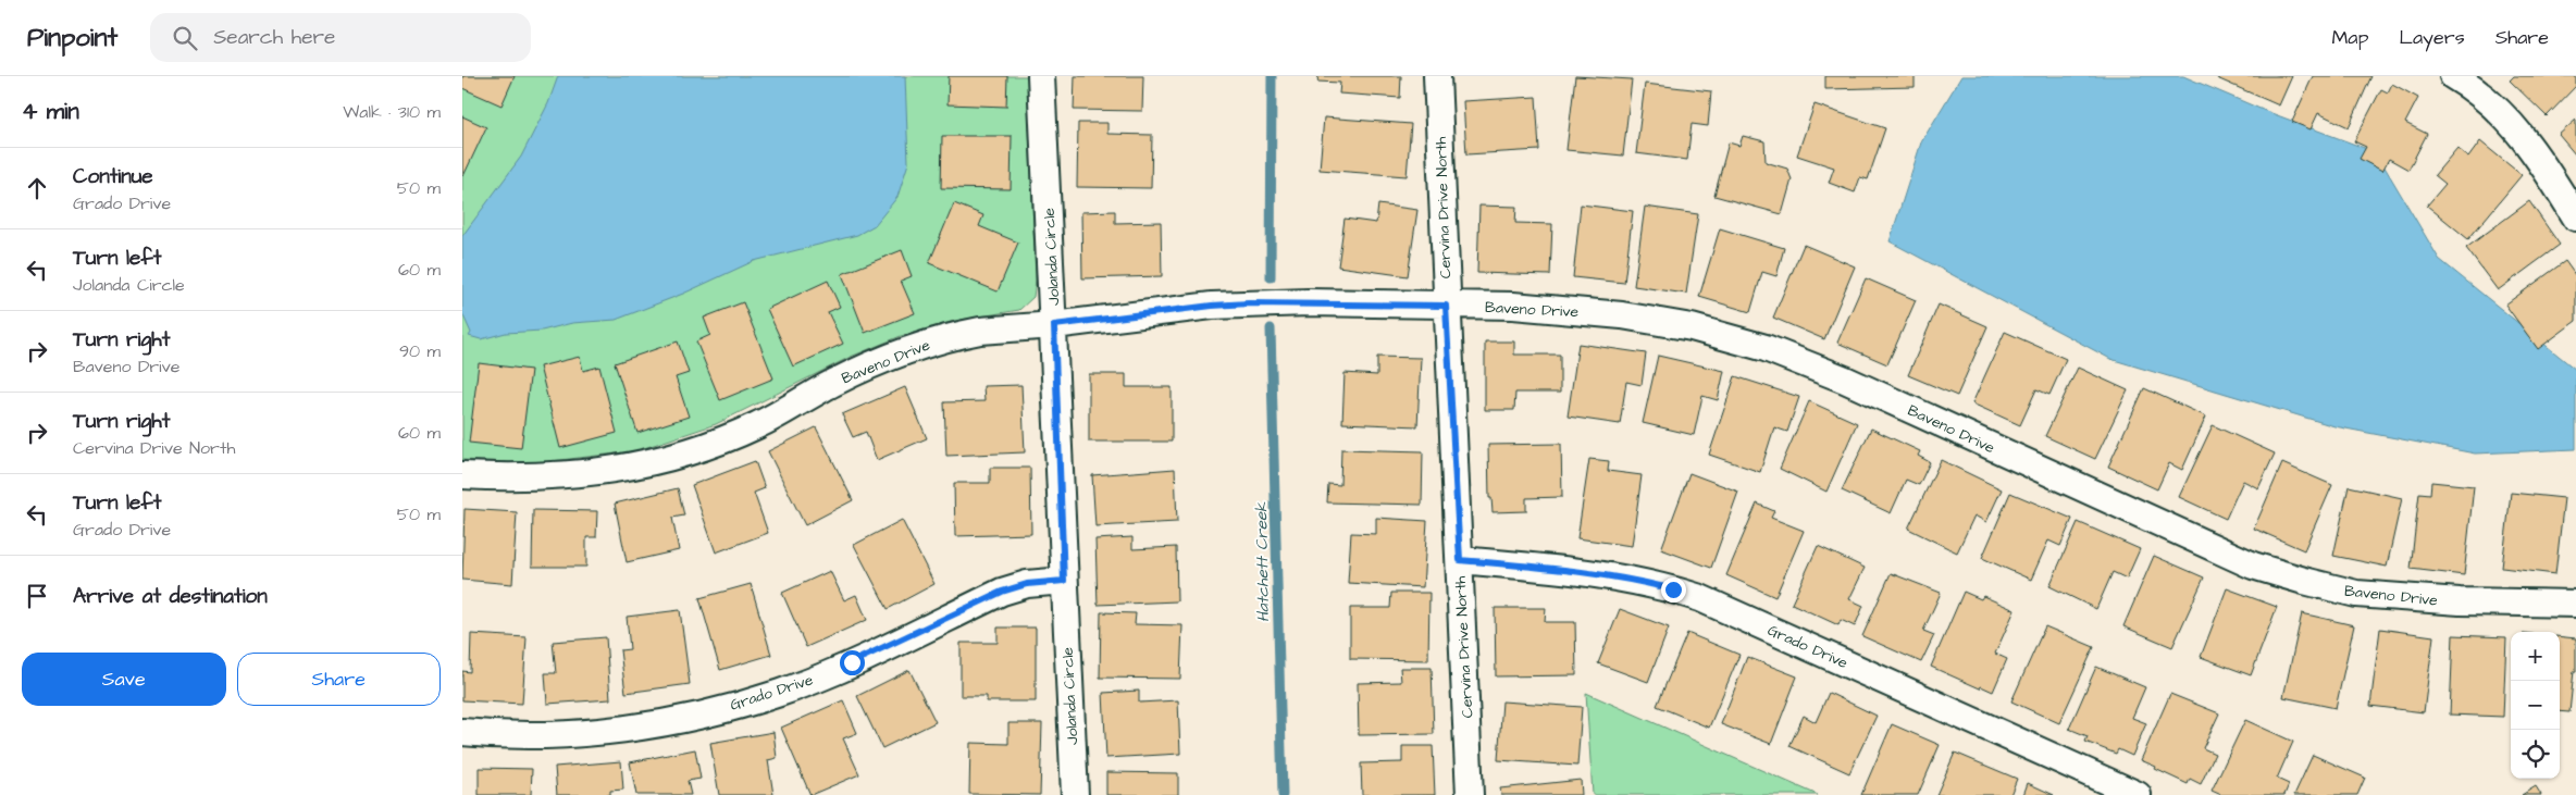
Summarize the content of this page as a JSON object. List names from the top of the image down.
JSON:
{
  "streets": {
    "street": [
      "Cervina Drive North",
      "Jolanda Circle",
      "Baveno Drive",
      "Grado Drive"
    ]
  },
  "crossings": [
    ["Cervina Drive North", "Baveno Drive"],
    ["Cervina Drive North", "Grado Drive"],
    ["Jolanda Circle", "Baveno Drive"],
    ["Jolanda Circle", "Grado Drive"]
  ],
  "water": ["Hatchett Creek"],
  "page": {
    "header": "Pinpoint",
    "search": "Search here",
    "nav": ["Map", "Layers", "Share"],
    "heading": ["4 min", "Walk · 310 m"],
    "list": [
      ["Continue", "Grado Drive", "50 m"],
      ["Turn left", "Jolanda Circle", "60 m"],
      ["Turn right", "Baveno Drive", "90 m"],
      ["Turn right", "Cervina Drive North", "60 m"],
      ["Turn left", "Grado Drive", "50 m"],
      "Arrive at destination"
    ],
    "map_buttons": ["+", "−"],
    "buttons": ["Save", "Share"]
  }
}
